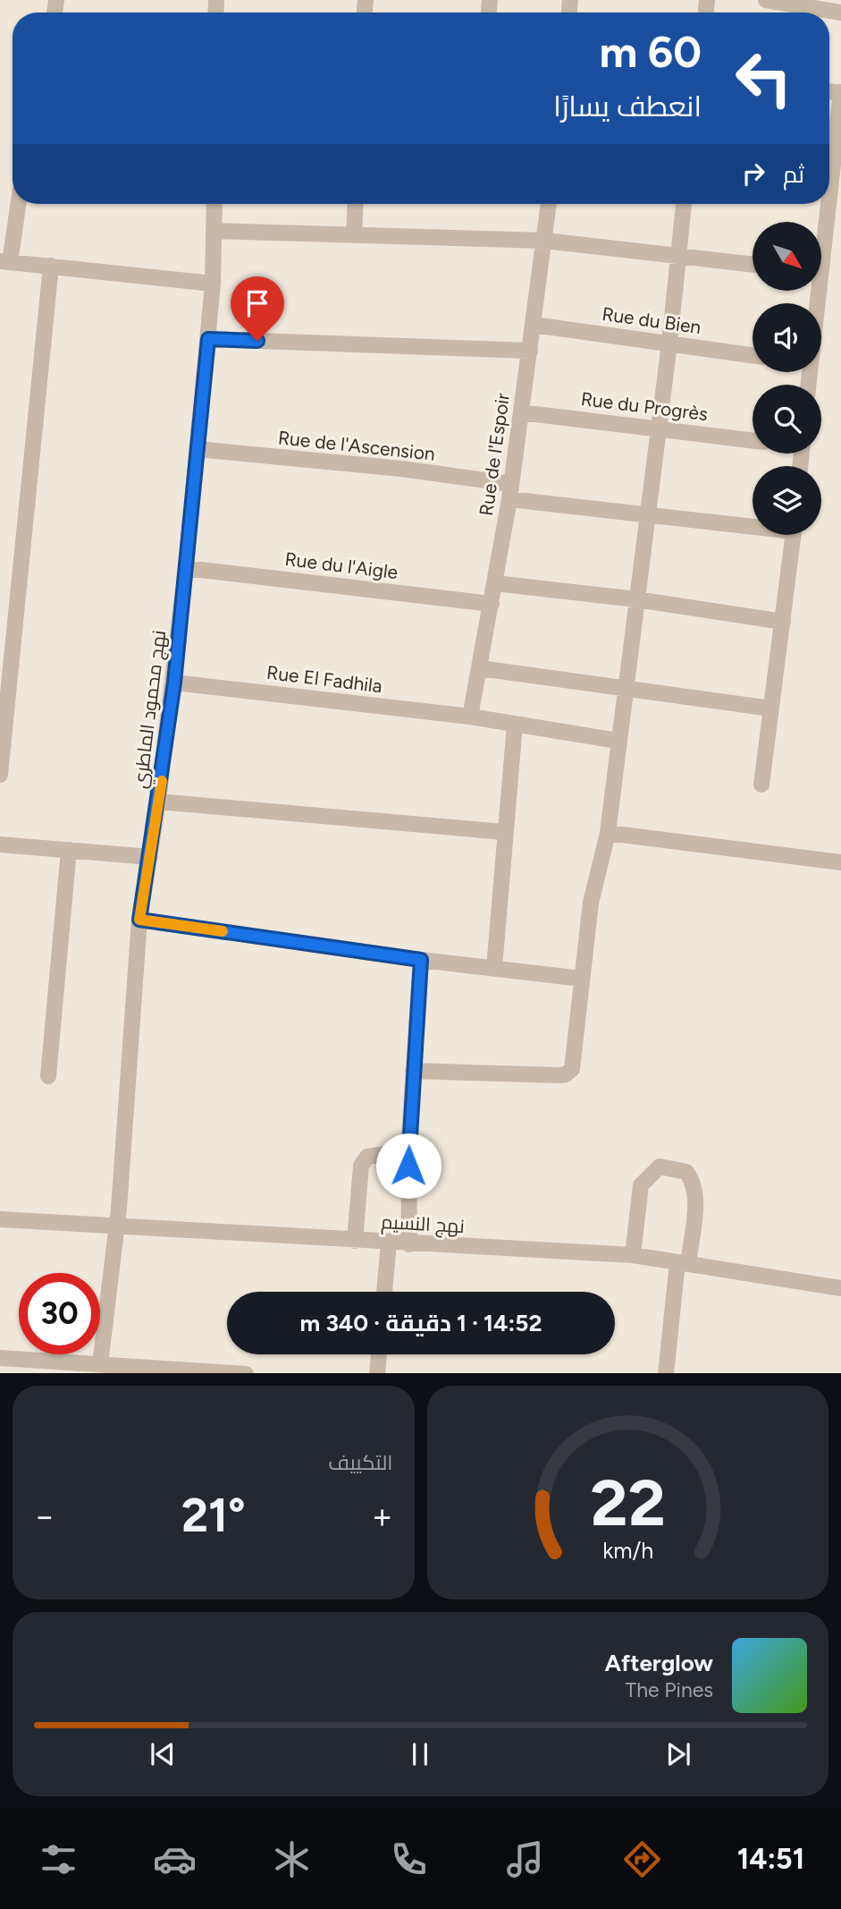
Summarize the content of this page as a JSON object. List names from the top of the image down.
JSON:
{
  "streets": {
    "street": [
      "Rue du Bien",
      "Rue du Progrès",
      "Rue de l'Ascension",
      "Rue de l'Espoir",
      "Rue du l'Aigle",
      "Rue El Fadhila",
      "نهج محمود الماطري",
      "نهج النسيم"
    ]
  },
  "crossings": [
    ["Rue du Bien", "Rue de l'Espoir"],
    ["Rue du Progrès", "Rue de l'Espoir"],
    ["Rue de l'Ascension", "Rue de l'Espoir"],
    ["Rue de l'Ascension", "نهج محمود الماطري"],
    ["Rue de l'Espoir", "Rue du l'Aigle"],
    ["Rue de l'Espoir", "Rue El Fadhila"],
    ["Rue du l'Aigle", "نهج محمود الماطري"],
    ["Rue El Fadhila", "نهج محمود الماطري"],
    ["نهج محمود الماطري", "نهج النسيم"]
  ],
  "north": "bottom right",
  "page": {
    "turn": ["60 m", "انعطف يسارًا"],
    "then": "ثم",
    "limit": "30",
    "trip": "14:52 · 1 دقيقة · 340 m",
    "tile": "التكييف",
    "heat": ["−", "21°", "+"],
    "song": ["Afterglow", "The Pines"],
    "tabs": "14:51",
    "gauge": ["22", "km/h"]
  }
}
